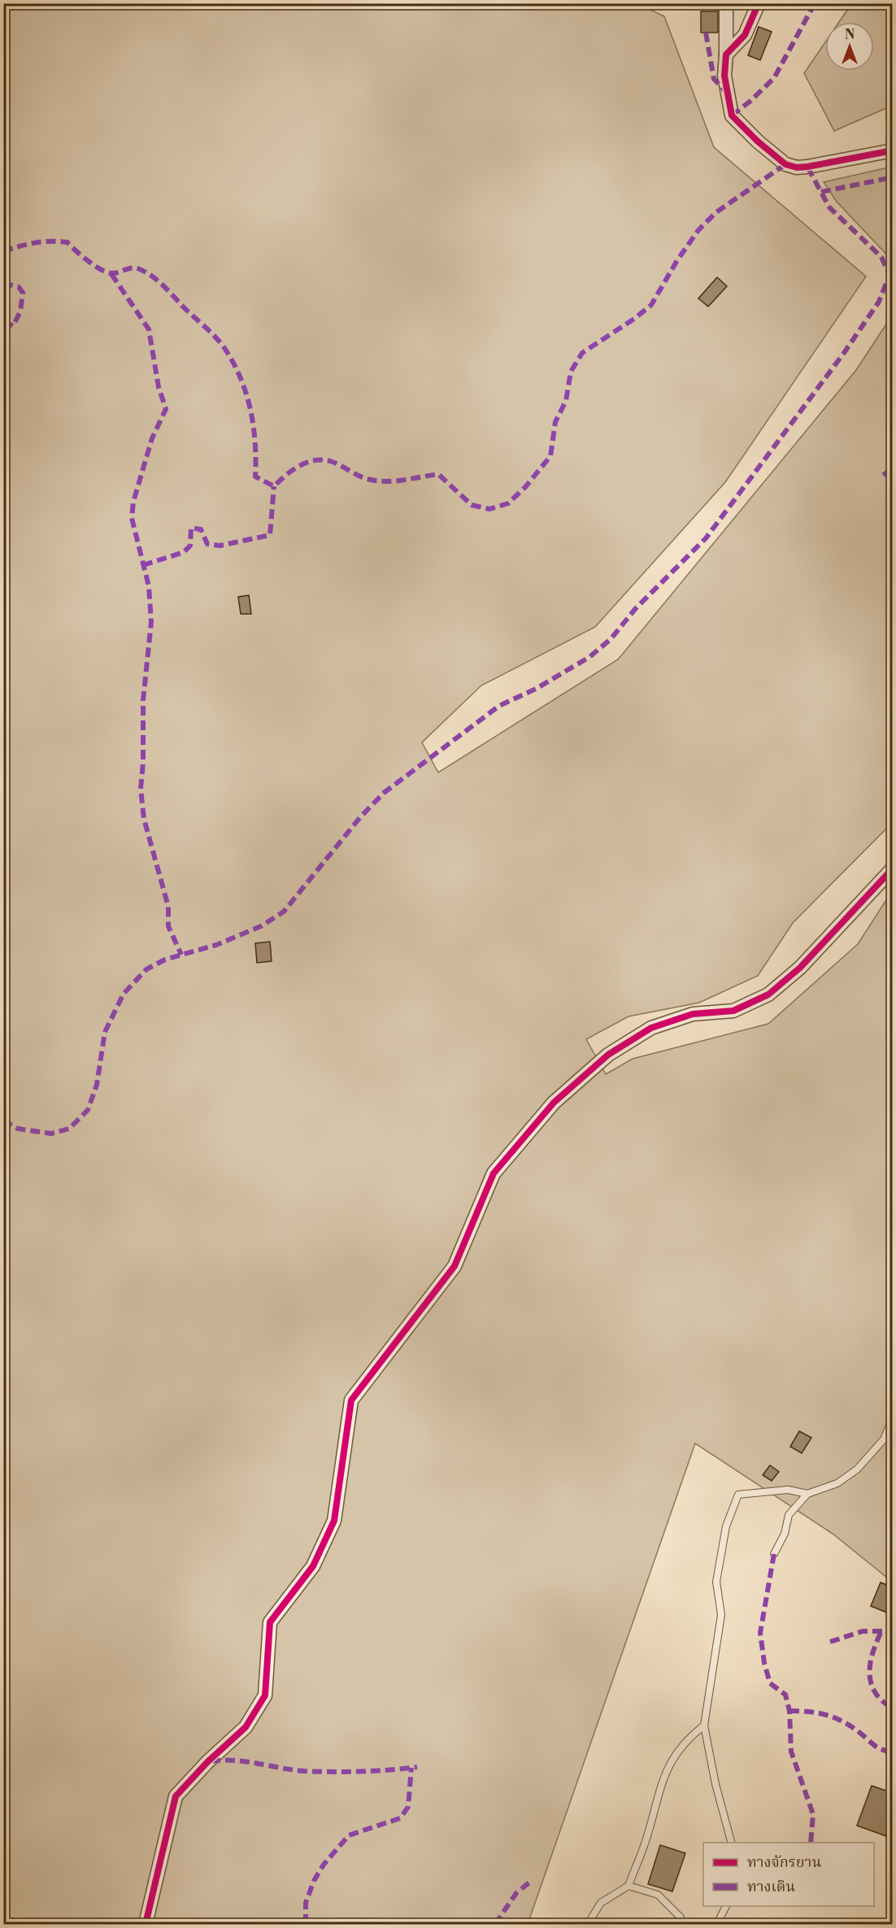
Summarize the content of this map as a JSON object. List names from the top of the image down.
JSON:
{
  "legend": ["ทางจักรยาน", "ทางเดิน"],
  "north": "top"
}
